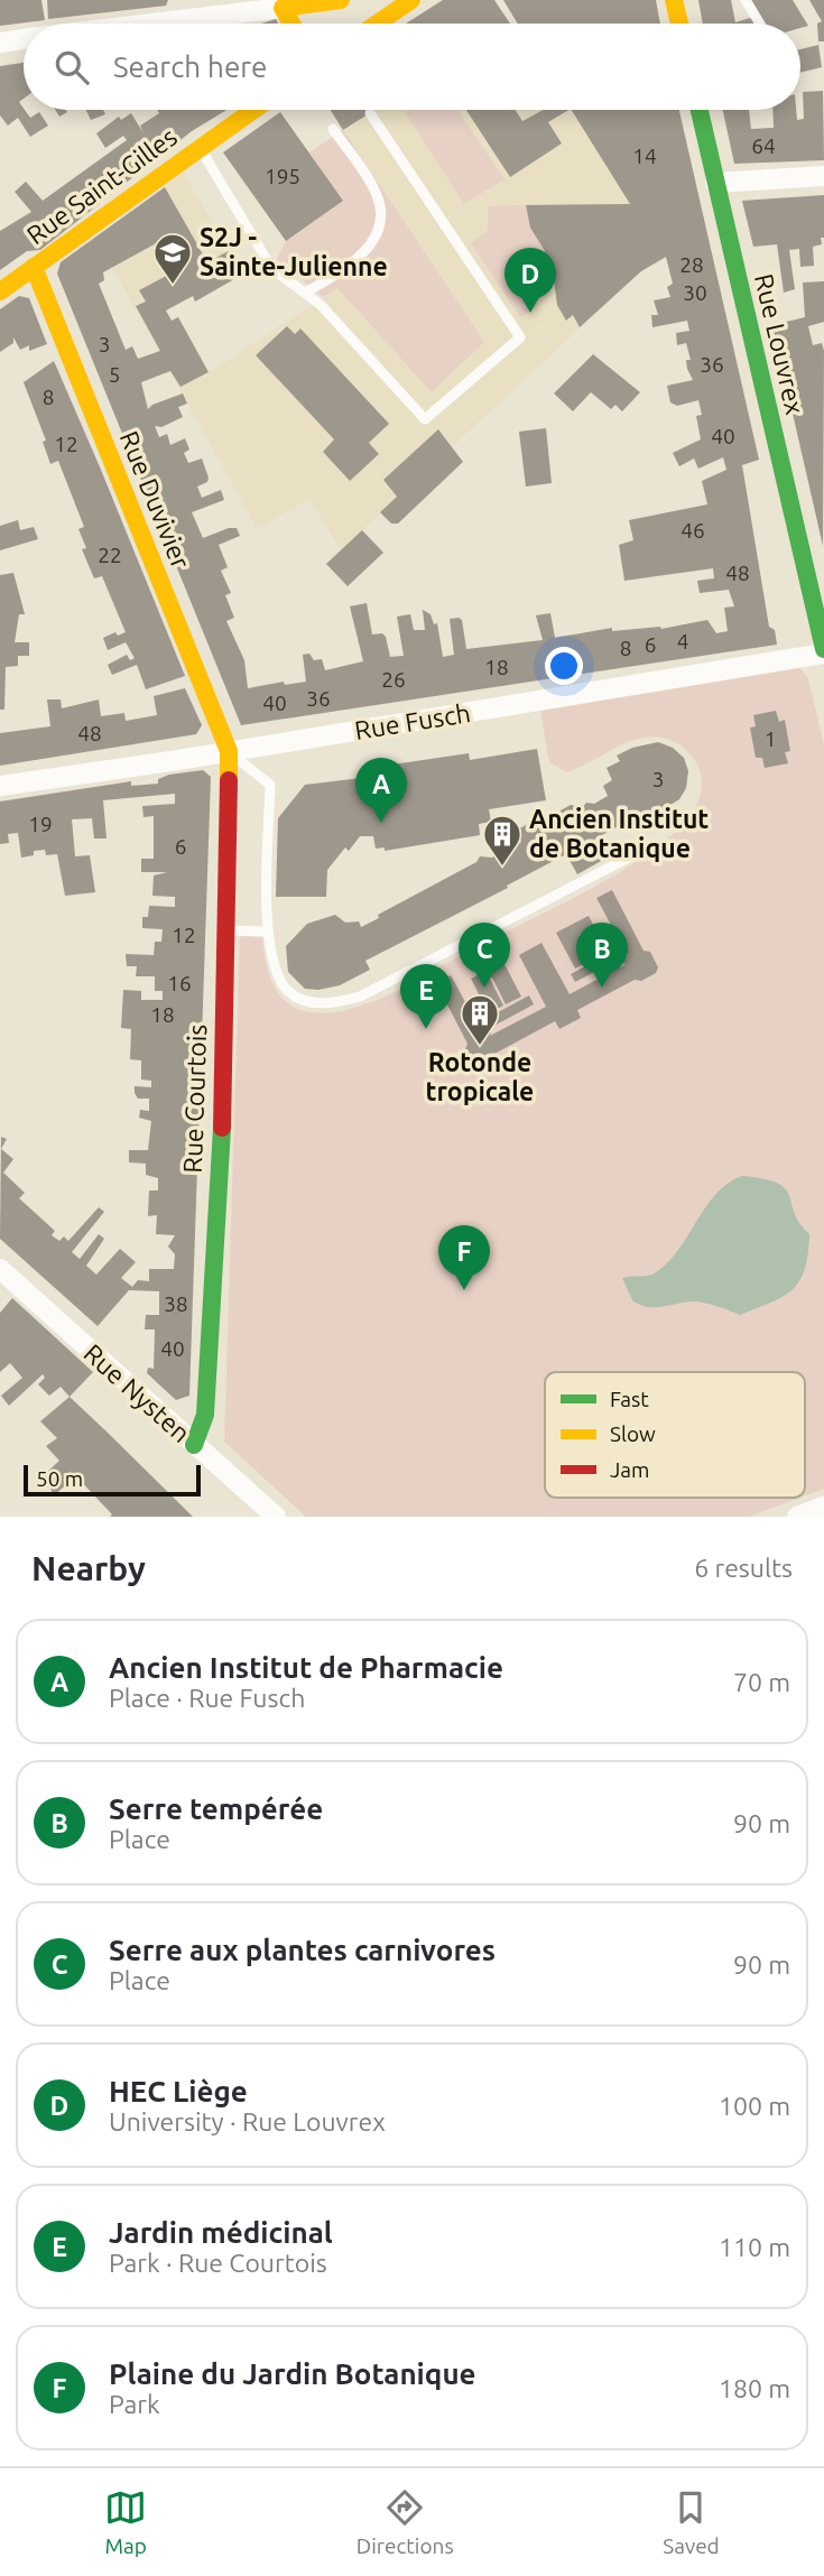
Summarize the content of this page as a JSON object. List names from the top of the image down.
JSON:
{
  "streets": {
    "street": [
      "Rue Saint-Gilles",
      "Rue Louvrex",
      "Rue Duvivier",
      "Rue Fusch",
      "Rue Courtois",
      "Rue Nysten"
    ]
  },
  "crossings": [
    ["Rue Saint-Gilles", "Rue Duvivier"],
    ["Rue Louvrex", "Rue Fusch"],
    ["Rue Duvivier", "Rue Fusch"],
    ["Rue Duvivier", "Rue Courtois"],
    ["Rue Fusch", "Rue Courtois"],
    ["Rue Courtois", "Rue Nysten"]
  ],
  "places": {
    "school or university": ["S2J - Sainte-Julienne"],
    "building": ["Ancien Institut de Botanique", "Rotonde tropicale"]
  },
  "house_numbers": [
    "64",
    "14",
    "195",
    "28",
    "30",
    "3",
    "36",
    "5",
    "8",
    "40",
    "12",
    "46",
    "22",
    "48",
    "4",
    "6",
    "8",
    "18",
    "26",
    "36",
    "40",
    "48",
    "1",
    "3",
    "19",
    "6",
    "12",
    "16",
    "18",
    "38",
    "40"
  ],
  "legend": ["Fast", "Slow", "Jam"],
  "scale_bar": "50 m",
  "page": {
    "search": "Search here",
    "pins": [
      "D",
      "A",
      "B",
      "C",
      "E",
      "F"
    ],
    "scale": "50 m",
    "heading": ["Nearby", "6 results"],
    "list": [
      {
        "mark": "A",
        "name": "Ancien Institut de Pharmacie",
        "note": "Place · Rue Fusch",
        "value": "70 m"
      },
      {
        "mark": "B",
        "name": "Serre tempérée",
        "note": "Place",
        "value": "90 m"
      },
      {
        "mark": "C",
        "name": "Serre aux plantes carnivores",
        "note": "Place",
        "value": "90 m"
      },
      {
        "mark": "D",
        "name": "HEC Liège",
        "note": "University · Rue Louvrex",
        "value": "100 m"
      },
      {
        "mark": "E",
        "name": "Jardin médicinal",
        "note": "Park · Rue Courtois",
        "value": "110 m"
      },
      {
        "mark": "F",
        "name": "Plaine du Jardin Botanique",
        "note": "Park",
        "value": "180 m"
      }
    ],
    "nav": ["Map", "Directions", "Saved"]
  }
}
